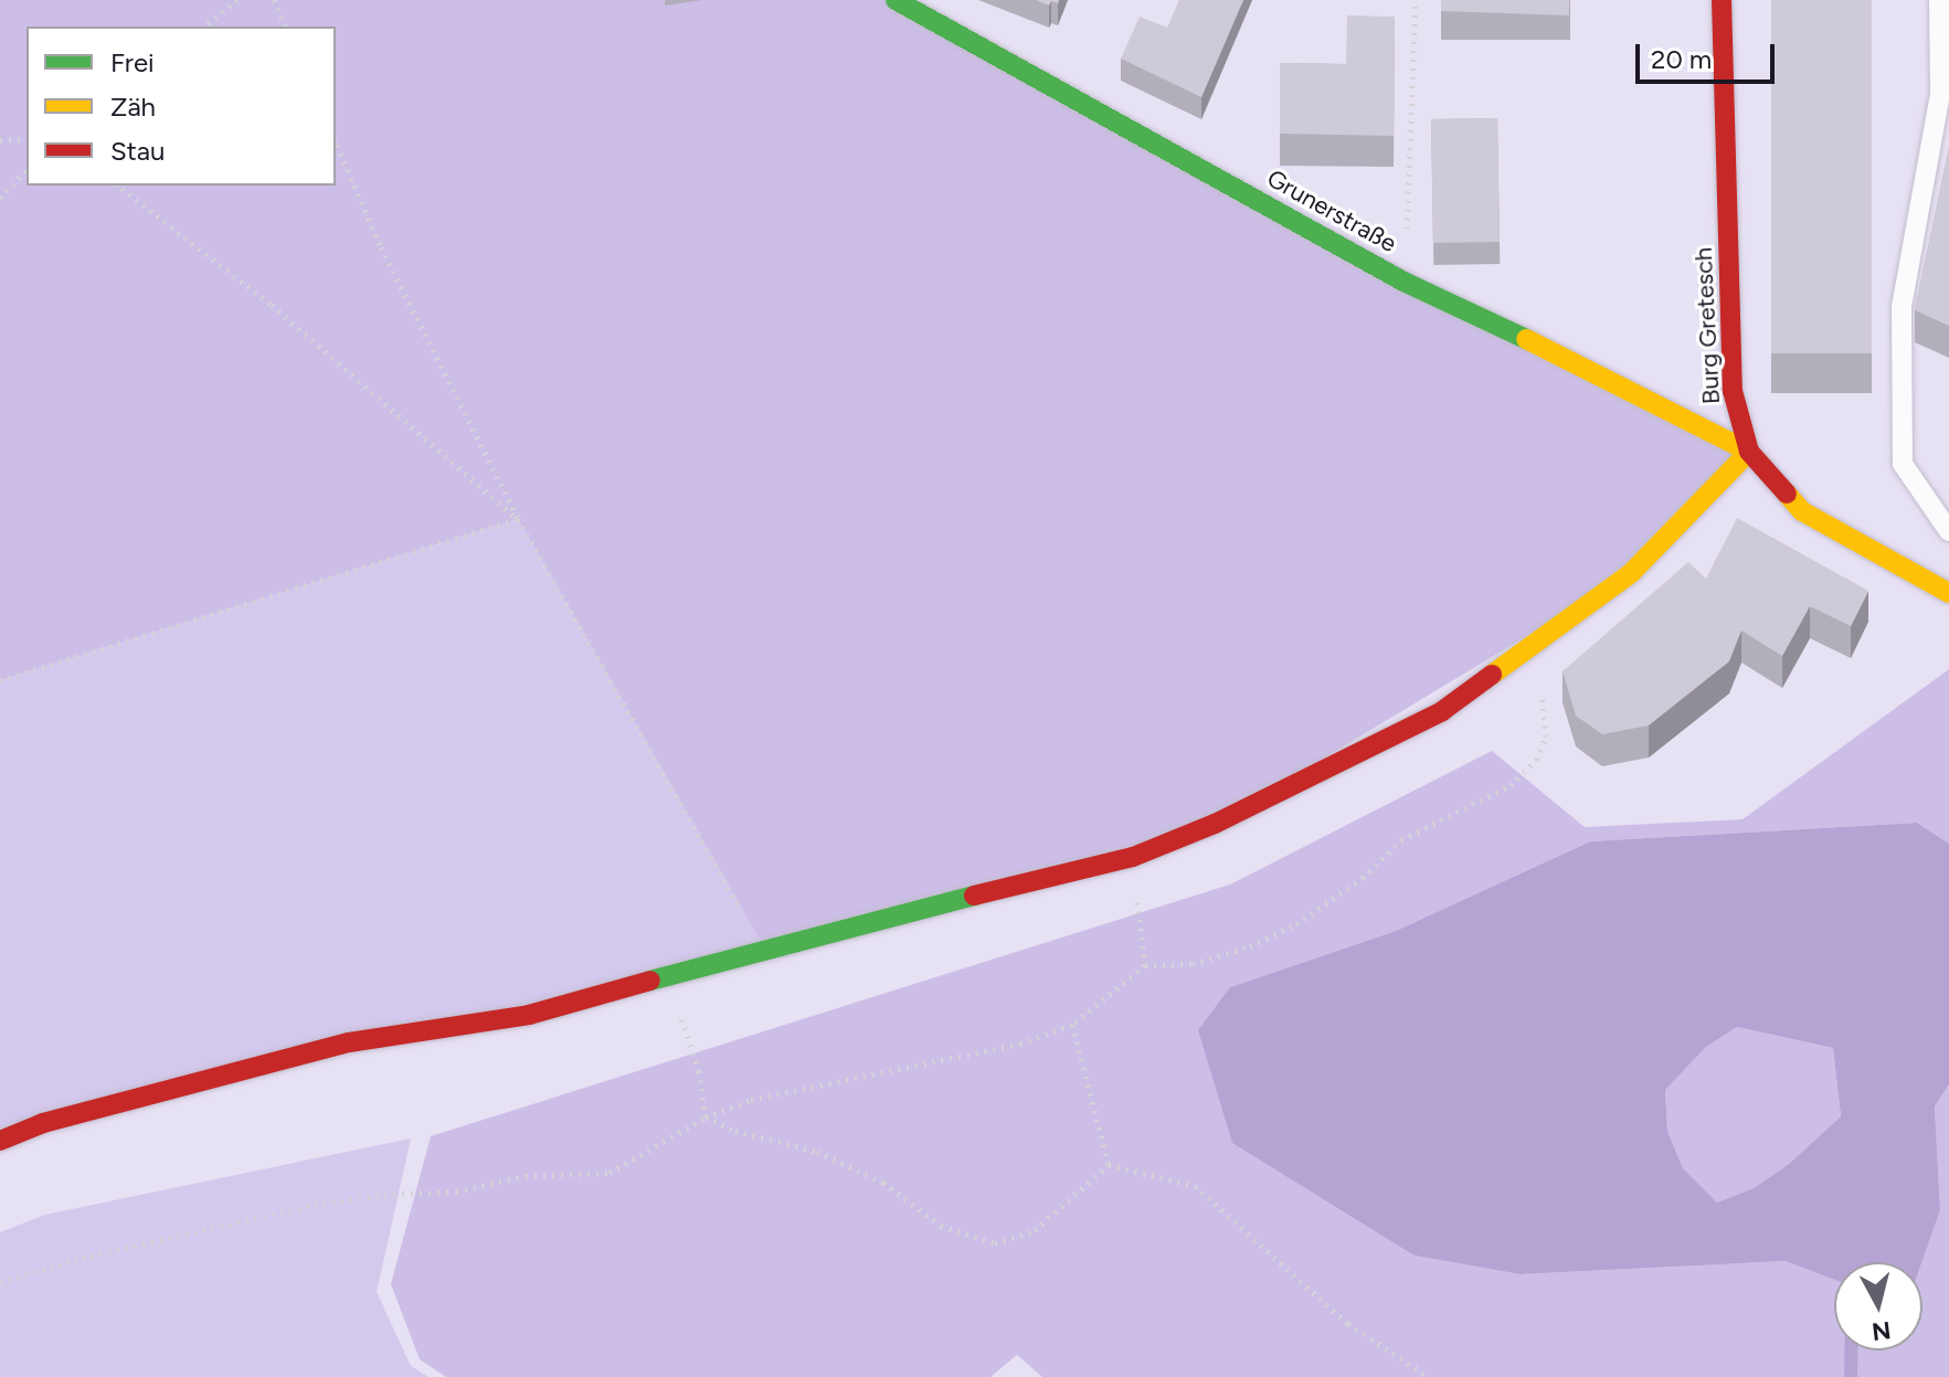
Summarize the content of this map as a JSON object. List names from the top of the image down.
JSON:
{
  "streets": {
    "street": ["Grunerstraße", "Burg Gretesch"]
  },
  "crossings": [
    ["Grunerstraße", "Burg Gretesch"]
  ],
  "legend": ["Frei", "Zäh", "Stau"],
  "scale_bar": "20 m",
  "north": "bottom"
}
